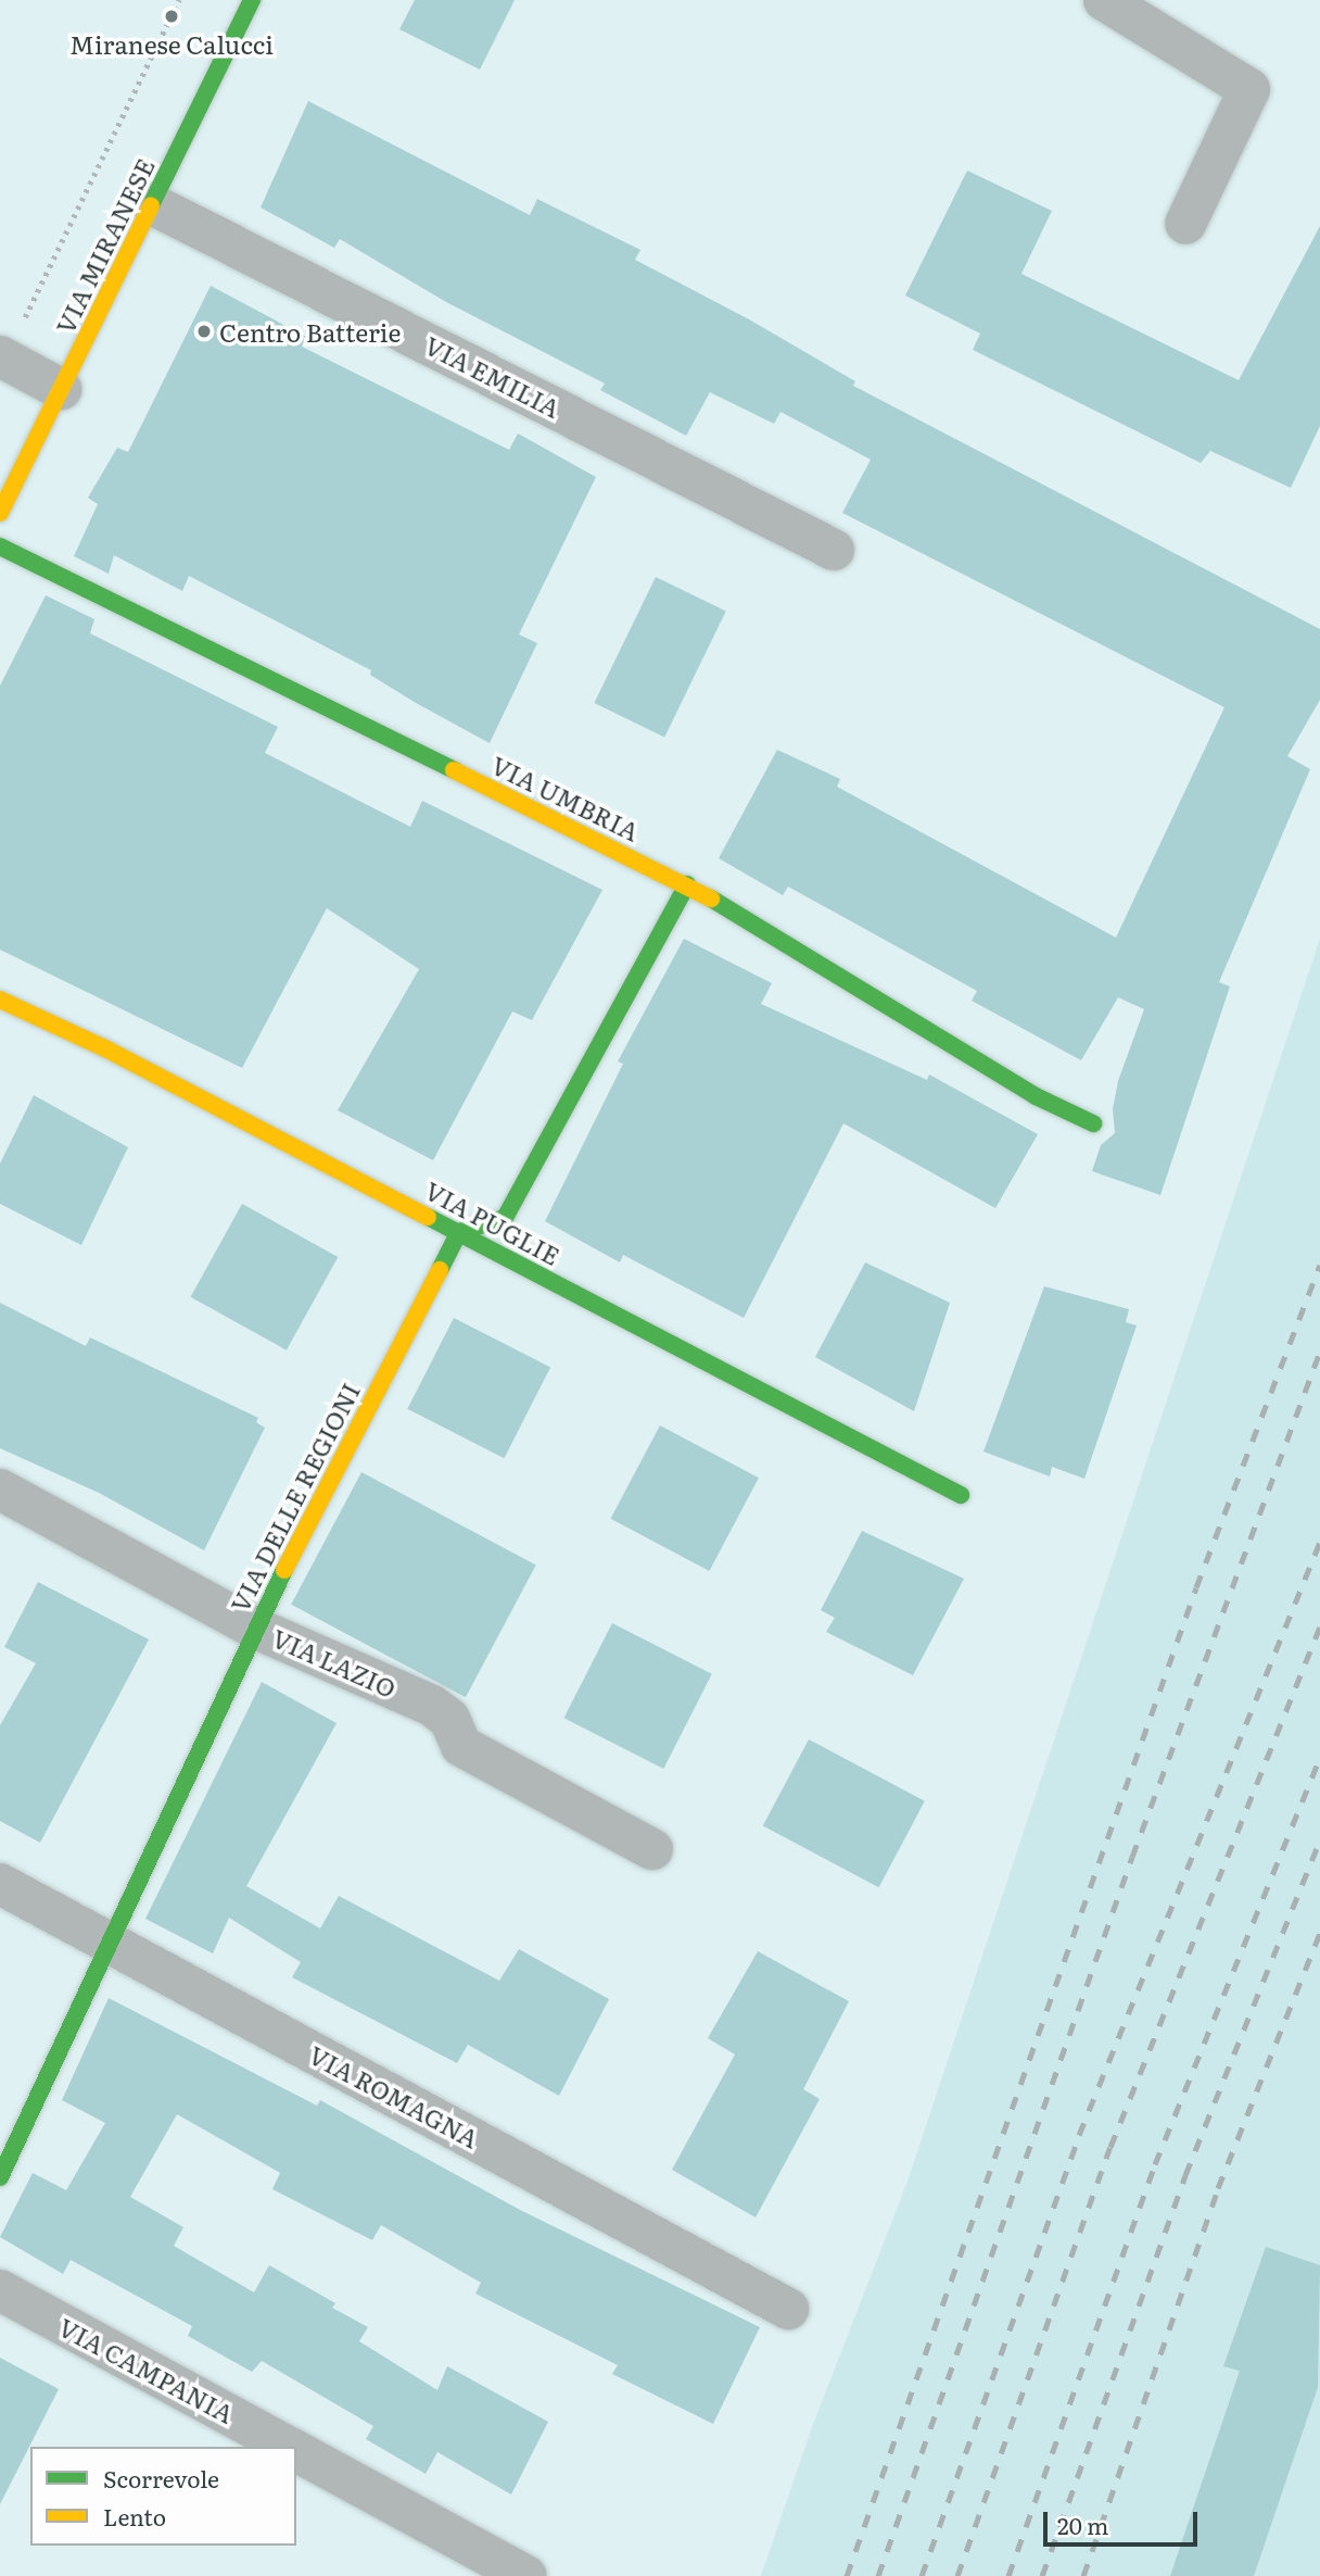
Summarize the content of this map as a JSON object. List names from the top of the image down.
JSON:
{
  "streets": {
    "street": [
      "VIA MIRANESE",
      "VIA EMILIA",
      "VIA UMBRIA",
      "VIA PUGLIE",
      "VIA DELLE REGIONI",
      "VIA LAZIO",
      "VIA ROMAGNA",
      "VIA CAMPANIA"
    ]
  },
  "crossings": [
    ["VIA MIRANESE", "VIA EMILIA"],
    ["VIA PUGLIE", "VIA DELLE REGIONI"],
    ["VIA DELLE REGIONI", "VIA LAZIO"],
    ["VIA DELLE REGIONI", "VIA ROMAGNA"]
  ],
  "places": ["Miranese Calucci", "Centro Batterie"],
  "legend": ["Scorrevole", "Lento"],
  "scale_bar": "20 m"
}
